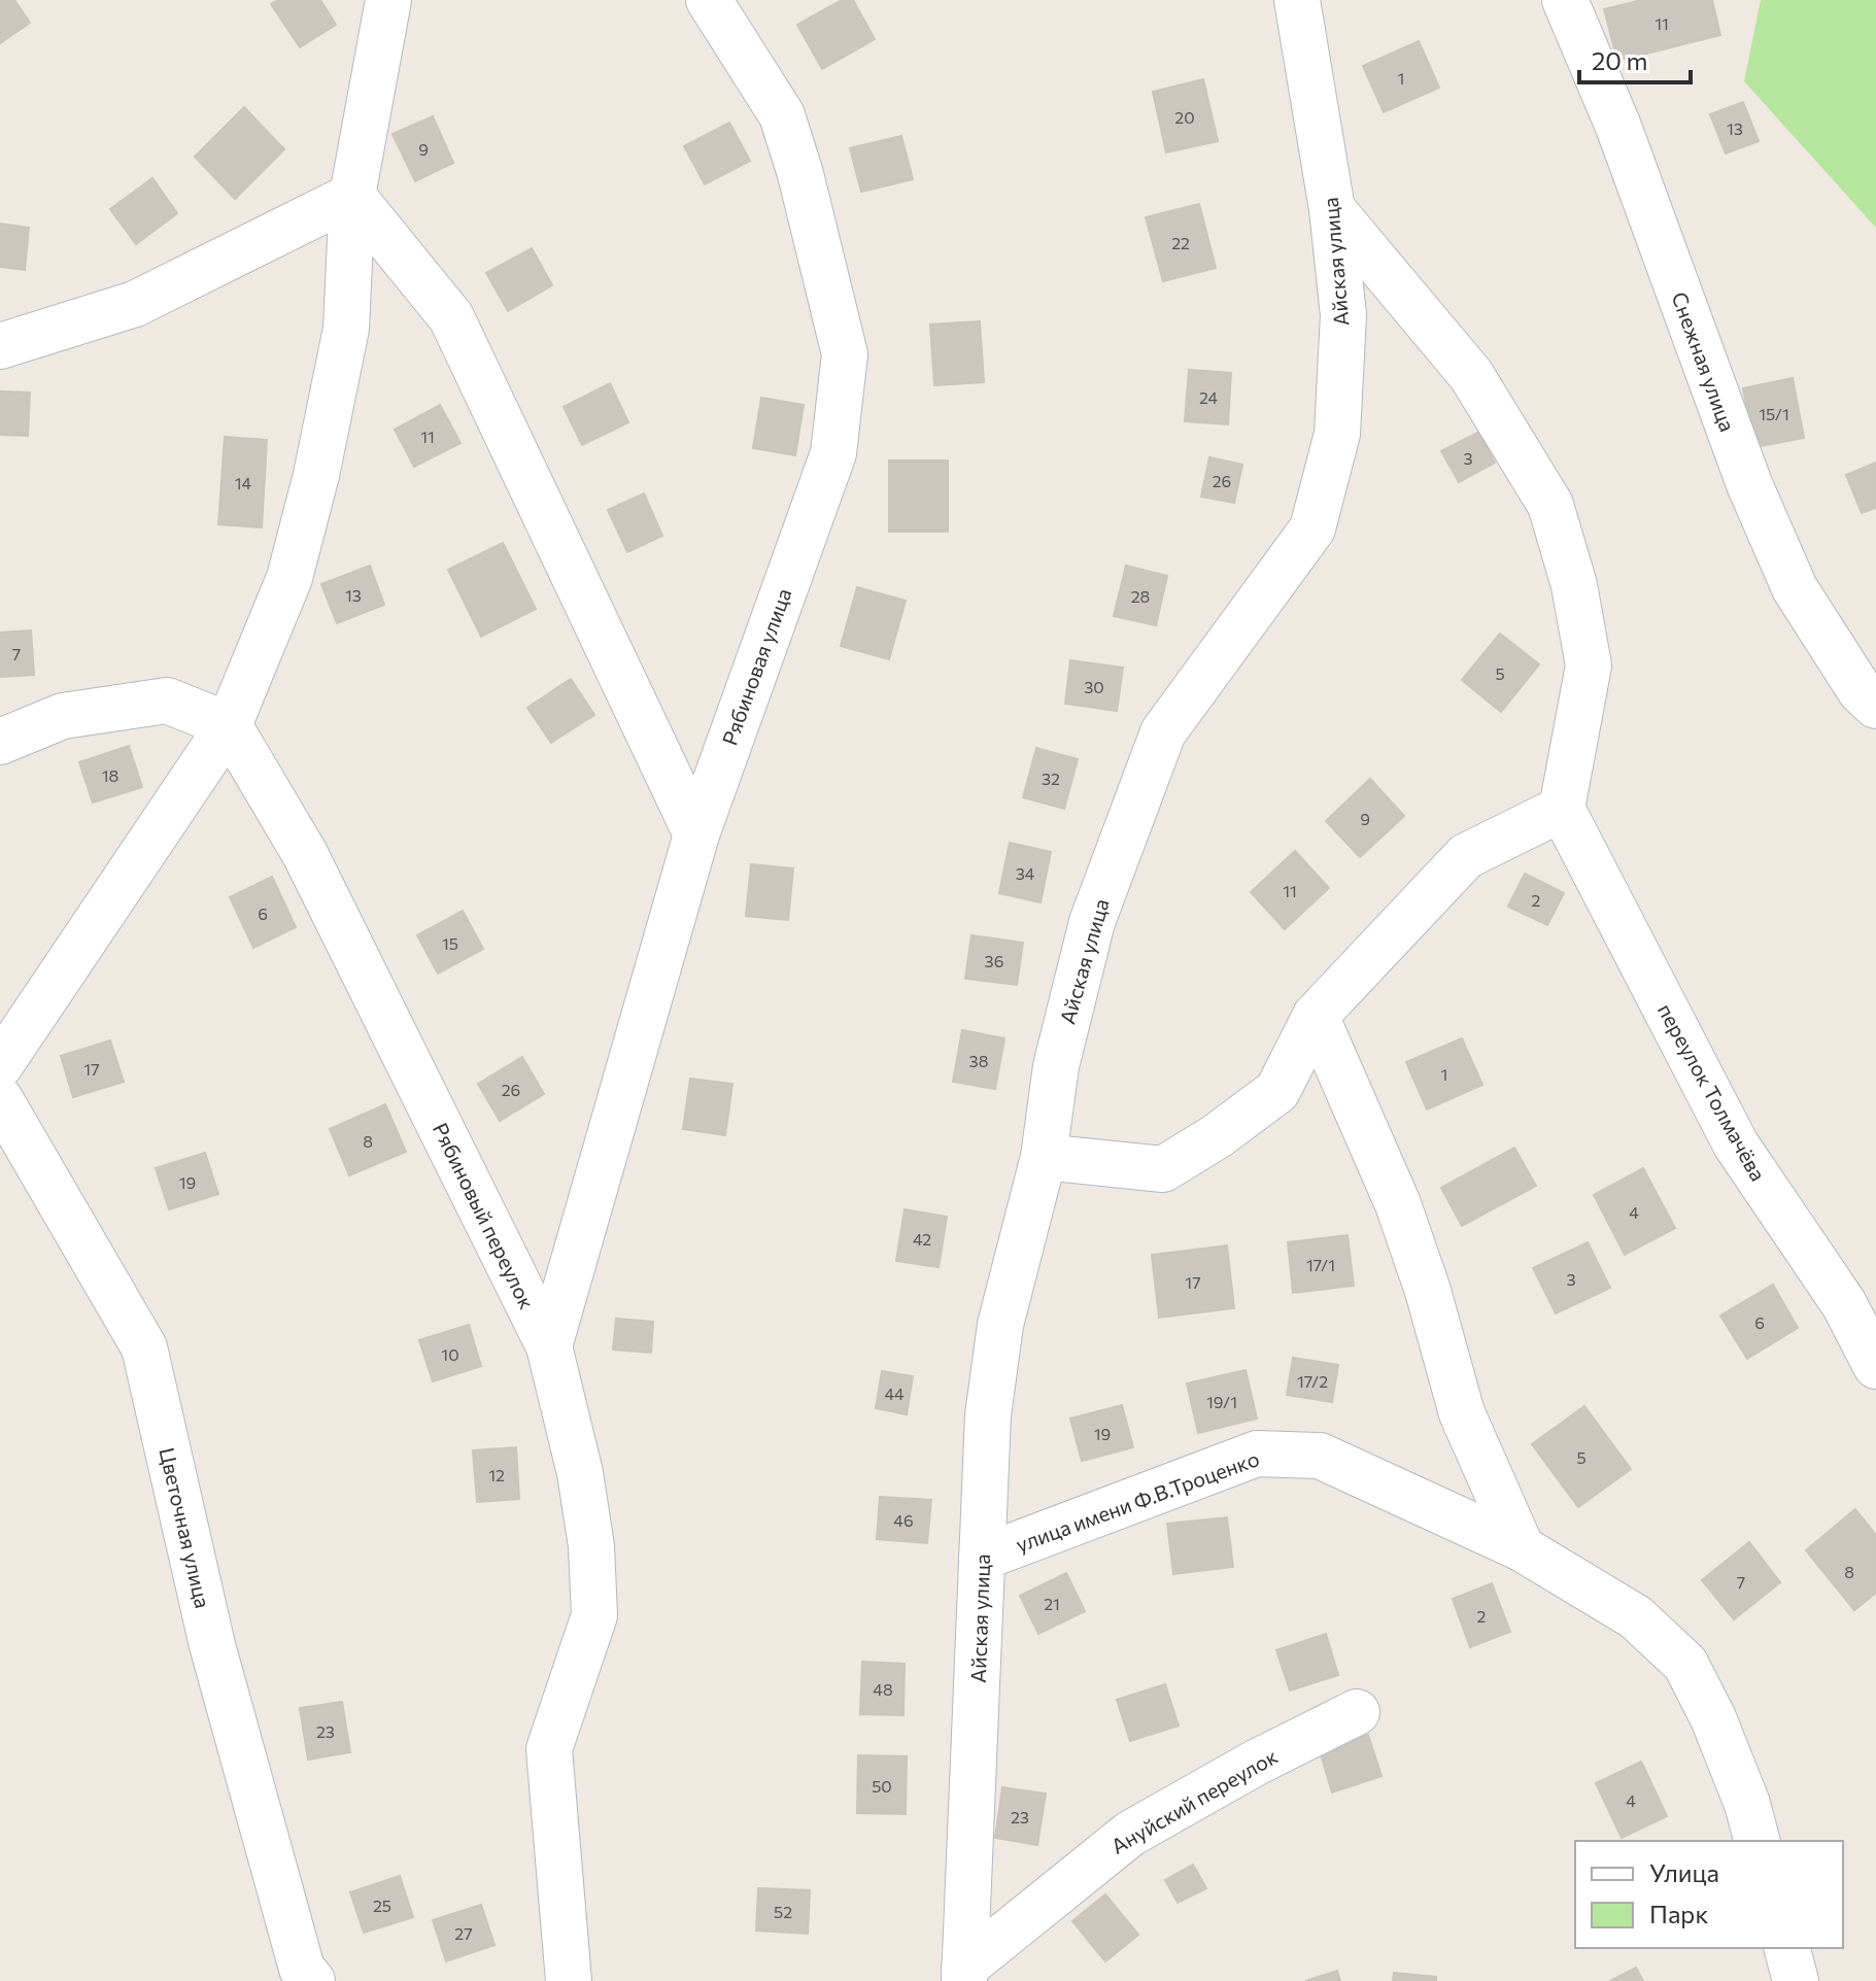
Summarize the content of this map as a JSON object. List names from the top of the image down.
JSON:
{
  "streets": {
    "street": [
      "Айская улица",
      "Снежная улица",
      "Рябиновая улица",
      "переулок Толмачёва",
      "Рябиновый переулок",
      "улица имени Ф.В.Троценко",
      "Цветочная улица",
      "Ануйский переулок"
    ]
  },
  "crossings": [
    ["Айская улица", "улица имени Ф.В.Троценко"],
    ["Айская улица", "Ануйский переулок"],
    ["Рябиновая улица", "Рябиновый переулок"]
  ],
  "house_numbers": [
    "11",
    "1",
    "20",
    "13",
    "9",
    "22",
    "24",
    "15/1",
    "11",
    "3",
    "26",
    "14",
    "13",
    "28",
    "7",
    "5",
    "30",
    "18",
    "32",
    "9",
    "34",
    "11",
    "2",
    "6",
    "15",
    "36",
    "38",
    "17",
    "1",
    "26",
    "8",
    "19",
    "4",
    "42",
    "17/1",
    "3",
    "17",
    "6",
    "10",
    "17/2",
    "44",
    "19/1",
    "19",
    "5",
    "12",
    "46",
    "8",
    "7",
    "21",
    "2",
    "48",
    "23",
    "50",
    "4",
    "23",
    "25",
    "52",
    "27"
  ],
  "legend": ["Улица", "Парк"],
  "scale_bar": "20 m"
}
